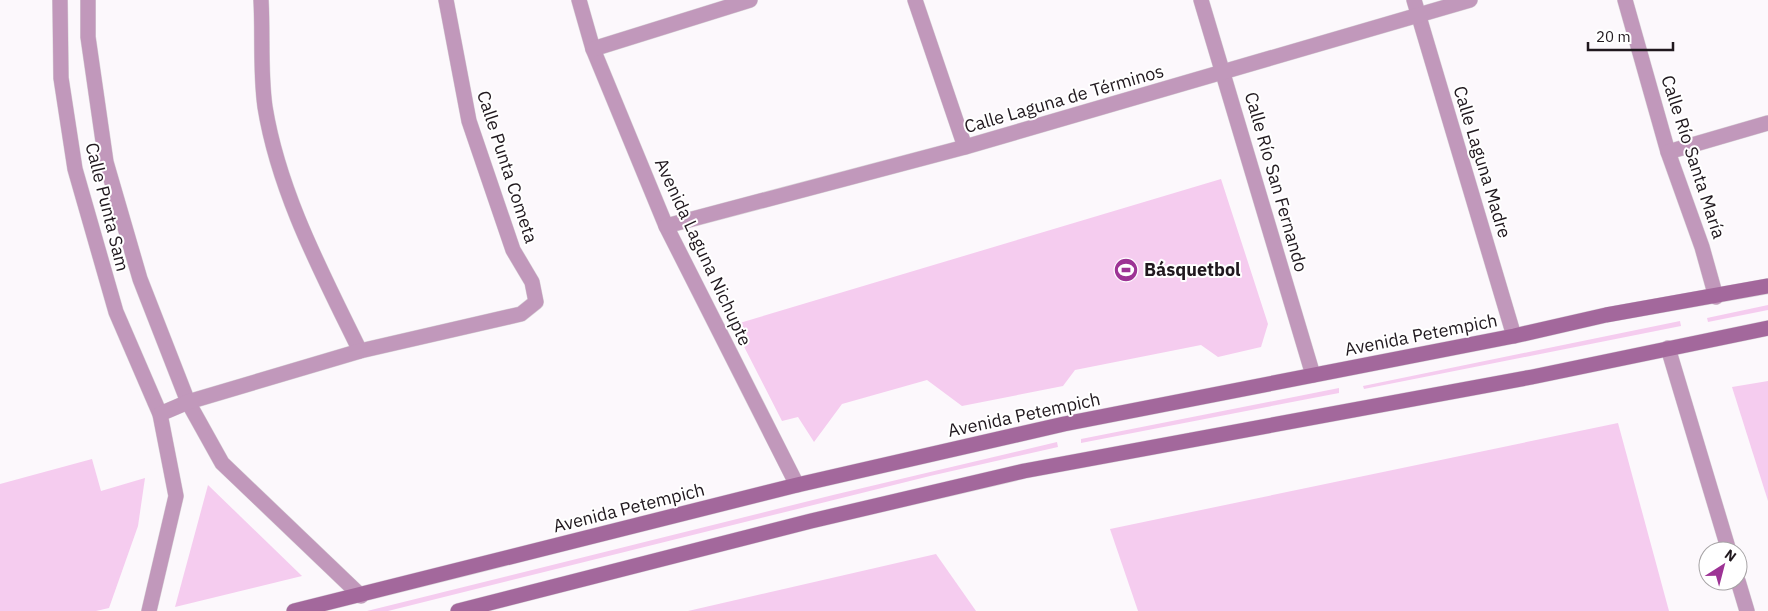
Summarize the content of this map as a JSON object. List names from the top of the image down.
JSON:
{
  "streets": {
    "main road": ["Avenida Petempich"],
    "street": [
      "Calle Laguna de Términos",
      "Calle Río Santa María",
      "Calle Laguna Madre",
      "Calle Punta Cometa",
      "Calle Río San Fernando",
      "Calle Punta Sam",
      "Avenida Laguna Nichupte"
    ]
  },
  "crossings": [
    ["Calle Laguna de Términos", "Calle Laguna Madre"],
    ["Calle Laguna de Términos", "Calle Río San Fernando"],
    ["Calle Laguna de Términos", "Avenida Laguna Nichupte"],
    ["Calle Río Santa María", "Avenida Petempich"],
    ["Calle Laguna Madre", "Avenida Petempich"],
    ["Calle Río San Fernando", "Avenida Petempich"],
    ["Calle Punta Sam", "Avenida Petempich"],
    ["Avenida Laguna Nichupte", "Avenida Petempich"]
  ],
  "places": {
    "sports": ["Básquetbol"]
  },
  "scale_bar": "20 m",
  "north": "top right"
}
